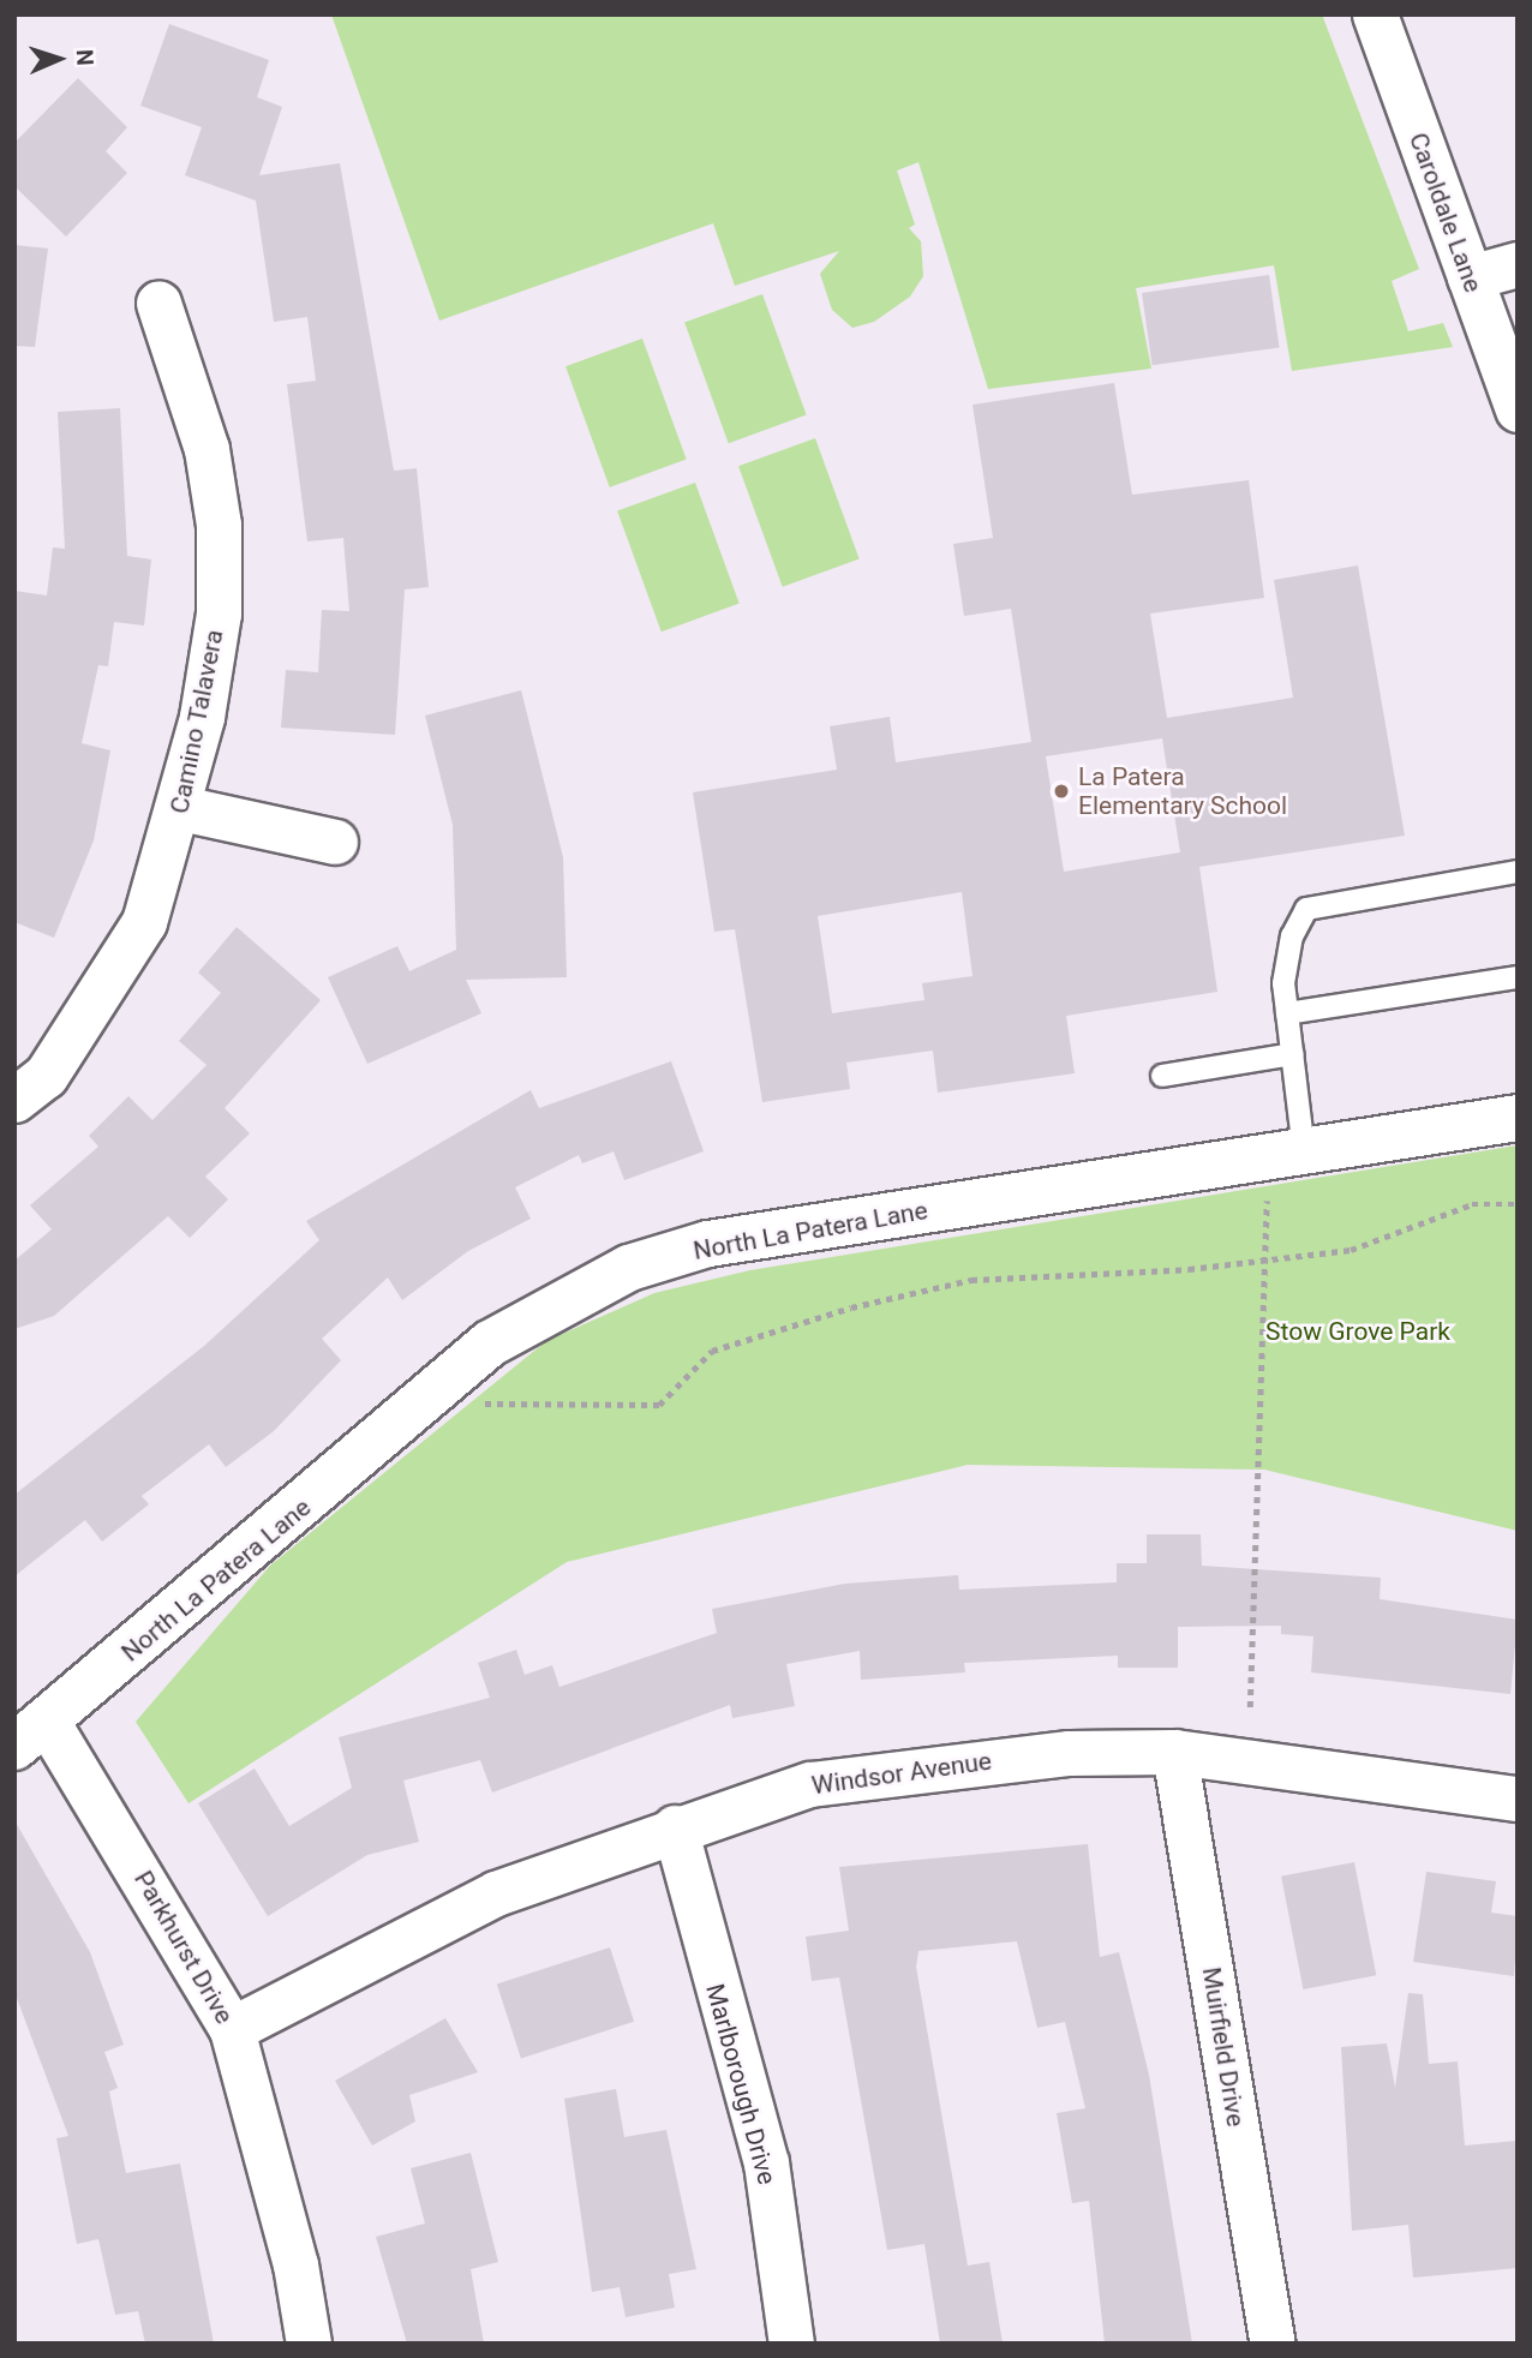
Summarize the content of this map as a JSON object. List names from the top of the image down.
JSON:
{
  "streets": {
    "street": [
      "Caroldale Lane",
      "Camino Talavera",
      "North La Patera Lane",
      "Windsor Avenue",
      "Parkhurst Drive",
      "Muirfield Drive",
      "Marlborough Drive"
    ]
  },
  "crossings": [
    ["North La Patera Lane", "Parkhurst Drive"],
    ["Windsor Avenue", "Parkhurst Drive"],
    ["Windsor Avenue", "Muirfield Drive"],
    ["Windsor Avenue", "Marlborough Drive"]
  ],
  "parks": ["Stow Grove Park"],
  "places": ["La Patera Elementary School"],
  "north": "right"
}
